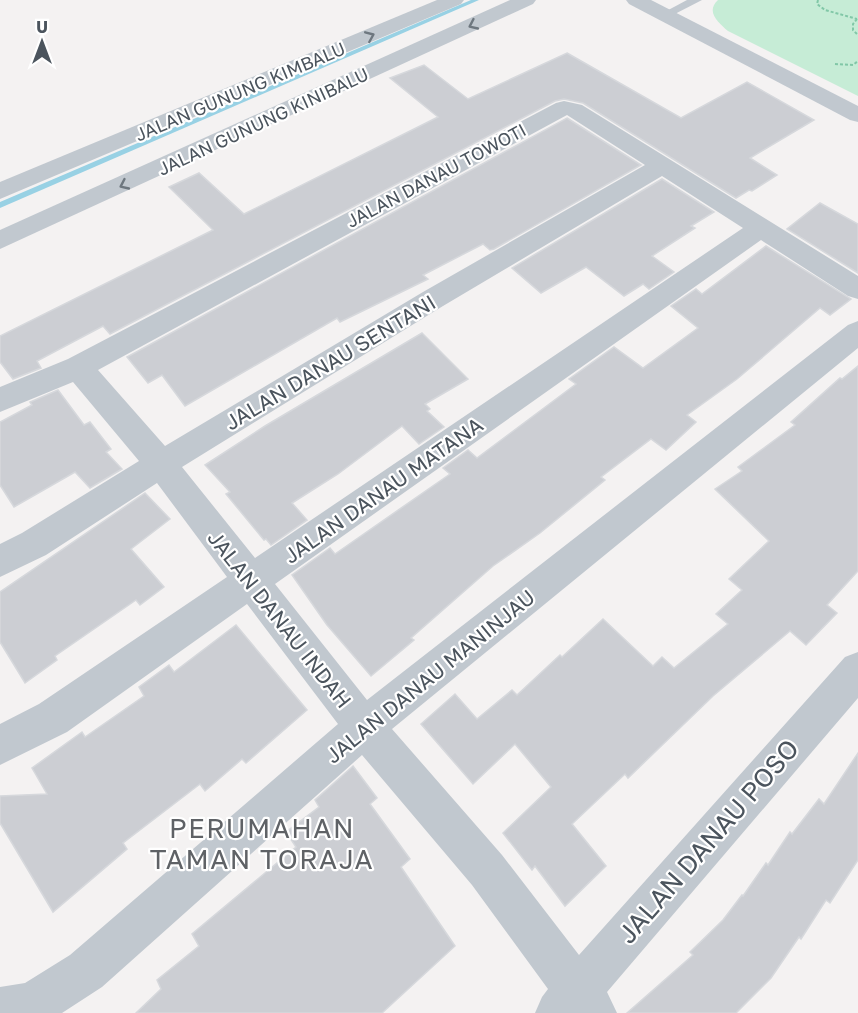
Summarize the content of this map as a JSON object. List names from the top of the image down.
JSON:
{
  "streets": {
    "street": [
      "JALAN GUNUNG KIMBALU",
      "JALAN GUNUNG KINIBALU",
      "JALAN DANAU TOWOTI",
      "JALAN DANAU SENTANI",
      "JALAN DANAU MATANA",
      "JALAN DANAU INDAH",
      "JALAN DANAU MANINJAU",
      "JALAN DANAU POSO"
    ]
  },
  "crossings": [
    ["JALAN DANAU TOWOTI", "JALAN DANAU SENTANI"],
    ["JALAN DANAU TOWOTI", "JALAN DANAU MATANA"],
    ["JALAN DANAU TOWOTI", "JALAN DANAU INDAH"],
    ["JALAN DANAU SENTANI", "JALAN DANAU INDAH"],
    ["JALAN DANAU MATANA", "JALAN DANAU INDAH"],
    ["JALAN DANAU INDAH", "JALAN DANAU MANINJAU"],
    ["JALAN DANAU INDAH", "JALAN DANAU POSO"]
  ],
  "one_way": ["JALAN GUNUNG KIMBALU", "JALAN GUNUNG KINIBALU"],
  "districts": ["PERUMAHAN TAMAN TORAJA"],
  "north": "top"
}
